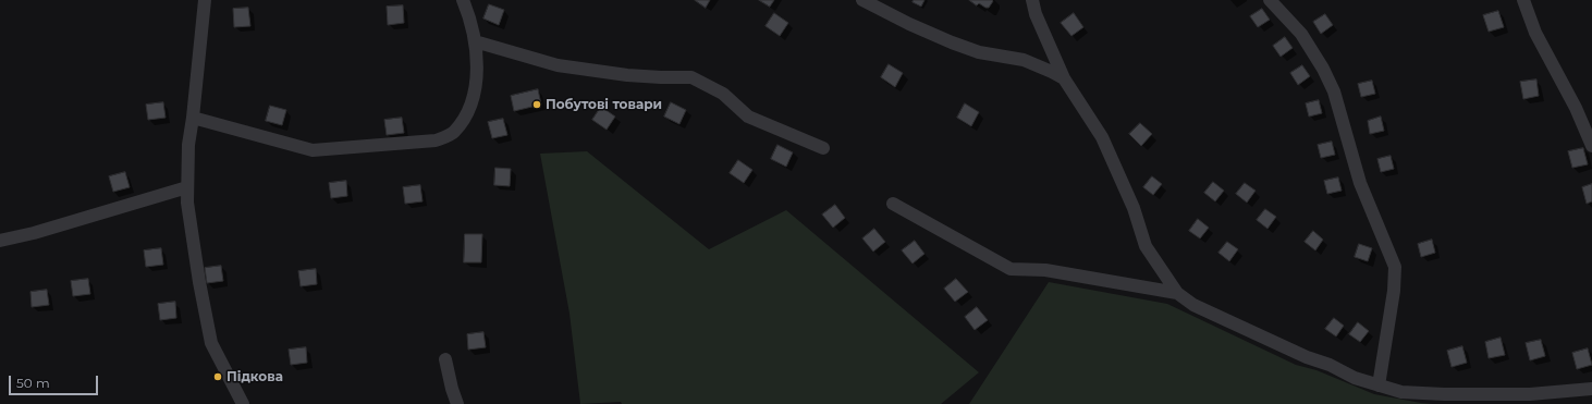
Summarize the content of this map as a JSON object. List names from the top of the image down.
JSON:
{
  "places": ["Побутові товари", "Підкова"],
  "scale_bar": "50 m"
}
